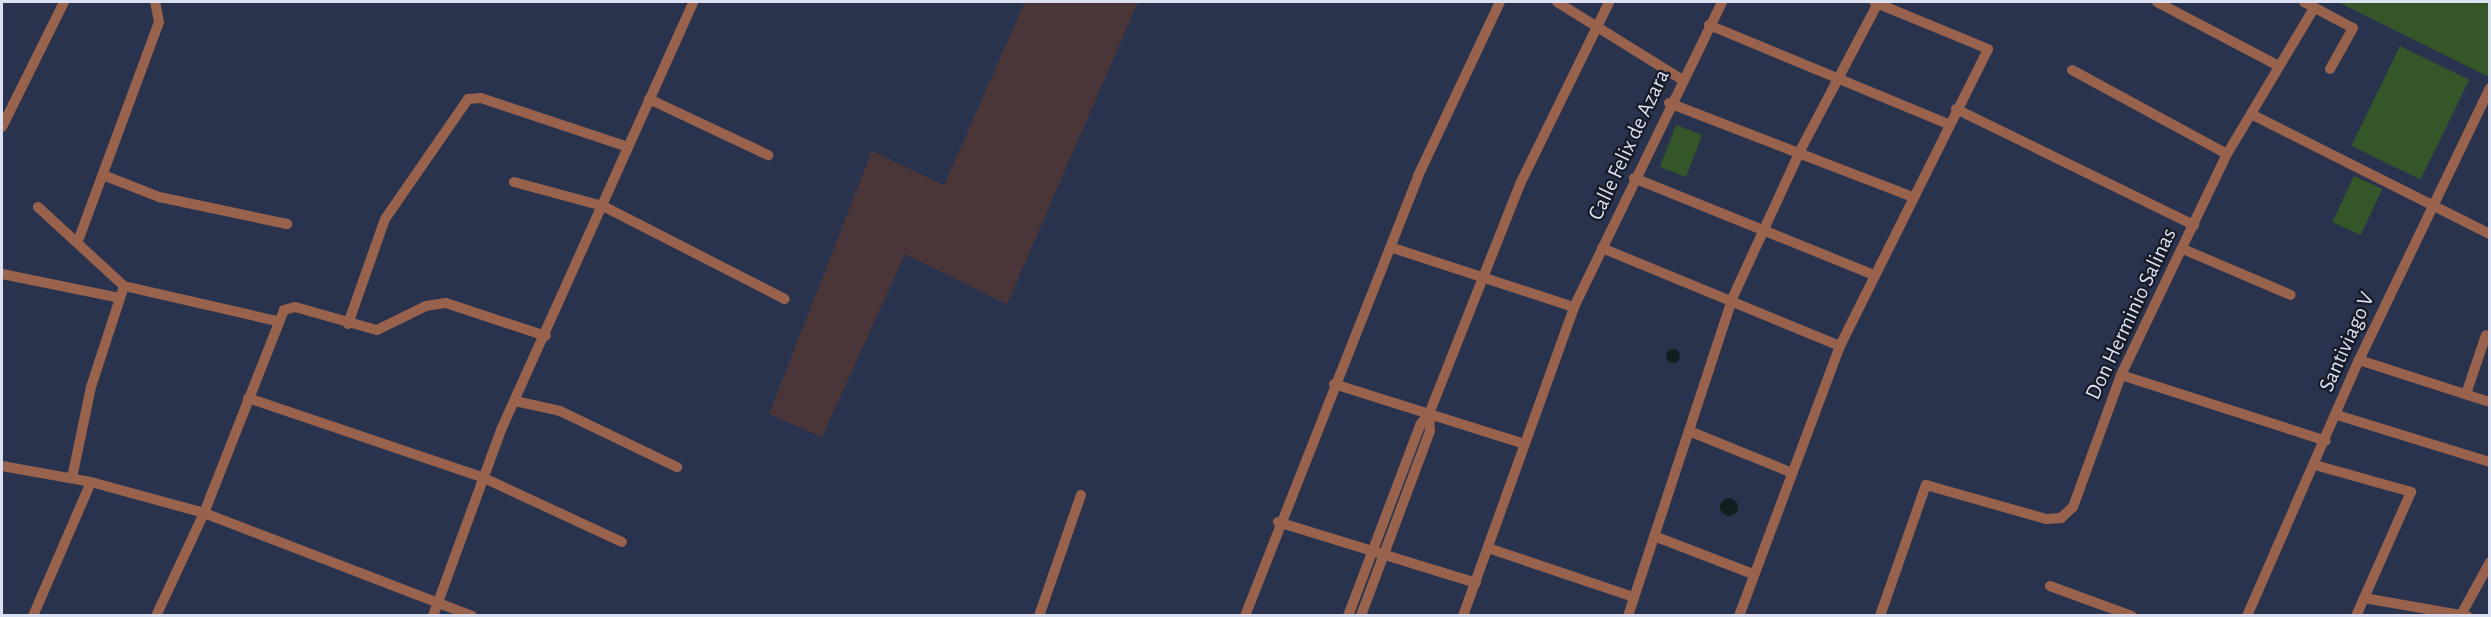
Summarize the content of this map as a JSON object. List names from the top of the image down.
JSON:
{
  "streets": {
    "street": ["Calle Felix de Azara", "Don Herminio Salinas", "Santiviago V"]
  }
}
